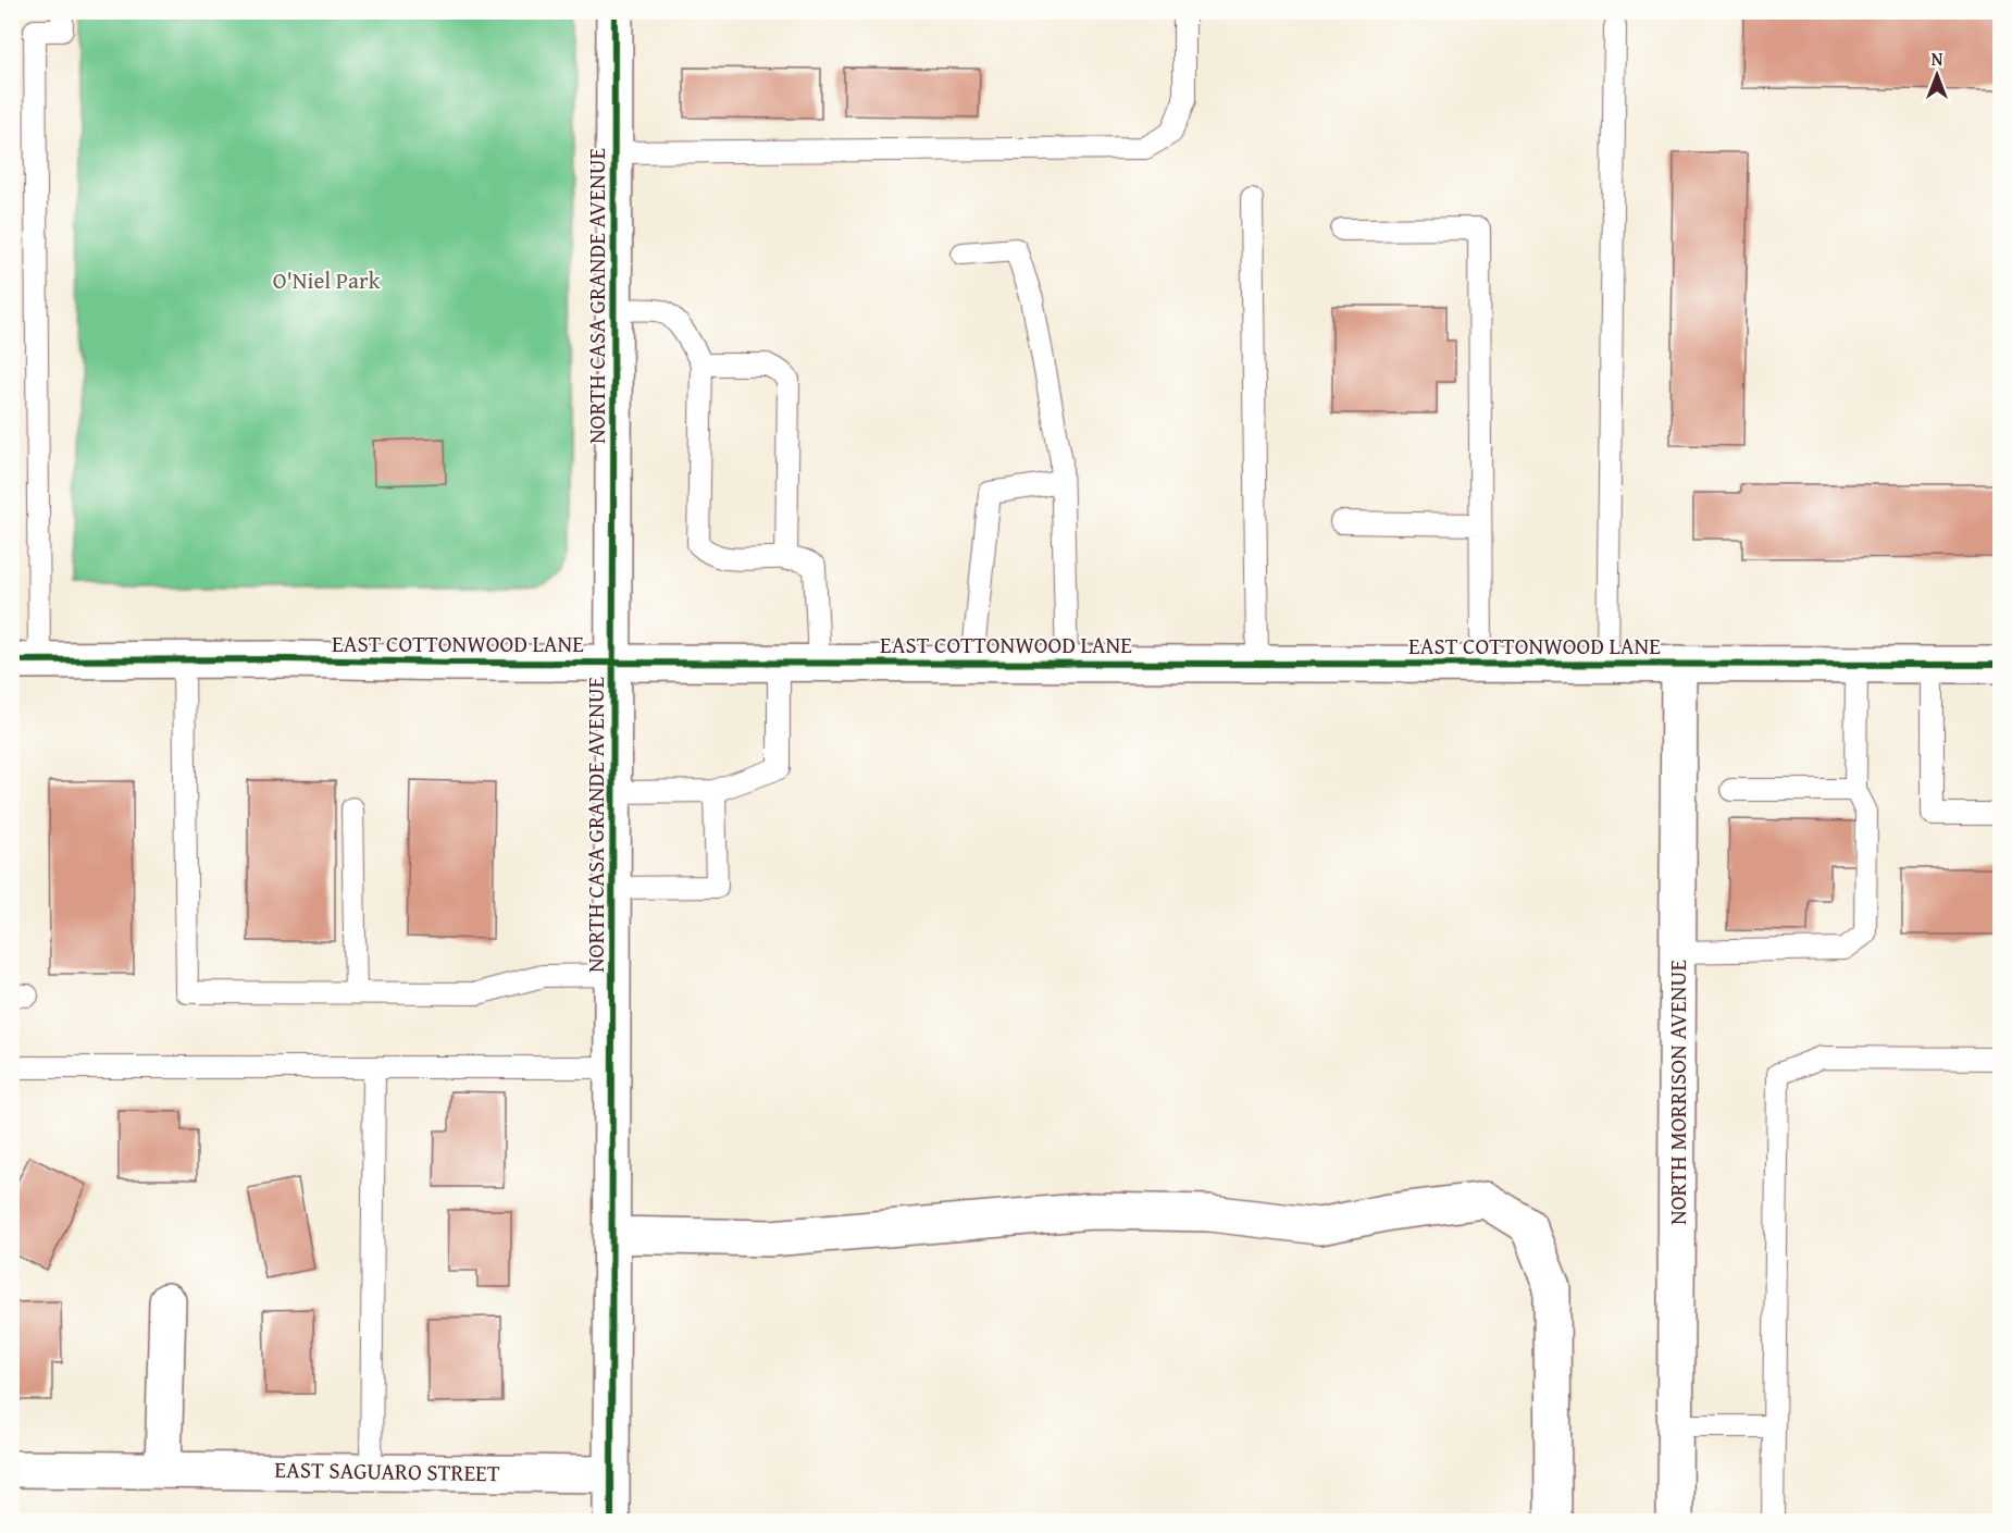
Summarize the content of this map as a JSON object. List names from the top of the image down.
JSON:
{
  "streets": {
    "street": [
      "NORTH CASA GRANDE AVENUE",
      "EAST COTTONWOOD LANE",
      "NORTH MORRISON AVENUE",
      "EAST SAGUARO STREET"
    ]
  },
  "crossings": [
    ["NORTH CASA GRANDE AVENUE", "EAST COTTONWOOD LANE"],
    ["NORTH CASA GRANDE AVENUE", "EAST SAGUARO STREET"],
    ["EAST COTTONWOOD LANE", "NORTH MORRISON AVENUE"]
  ],
  "parks": ["O'Niel Park"],
  "north": "top"
}
